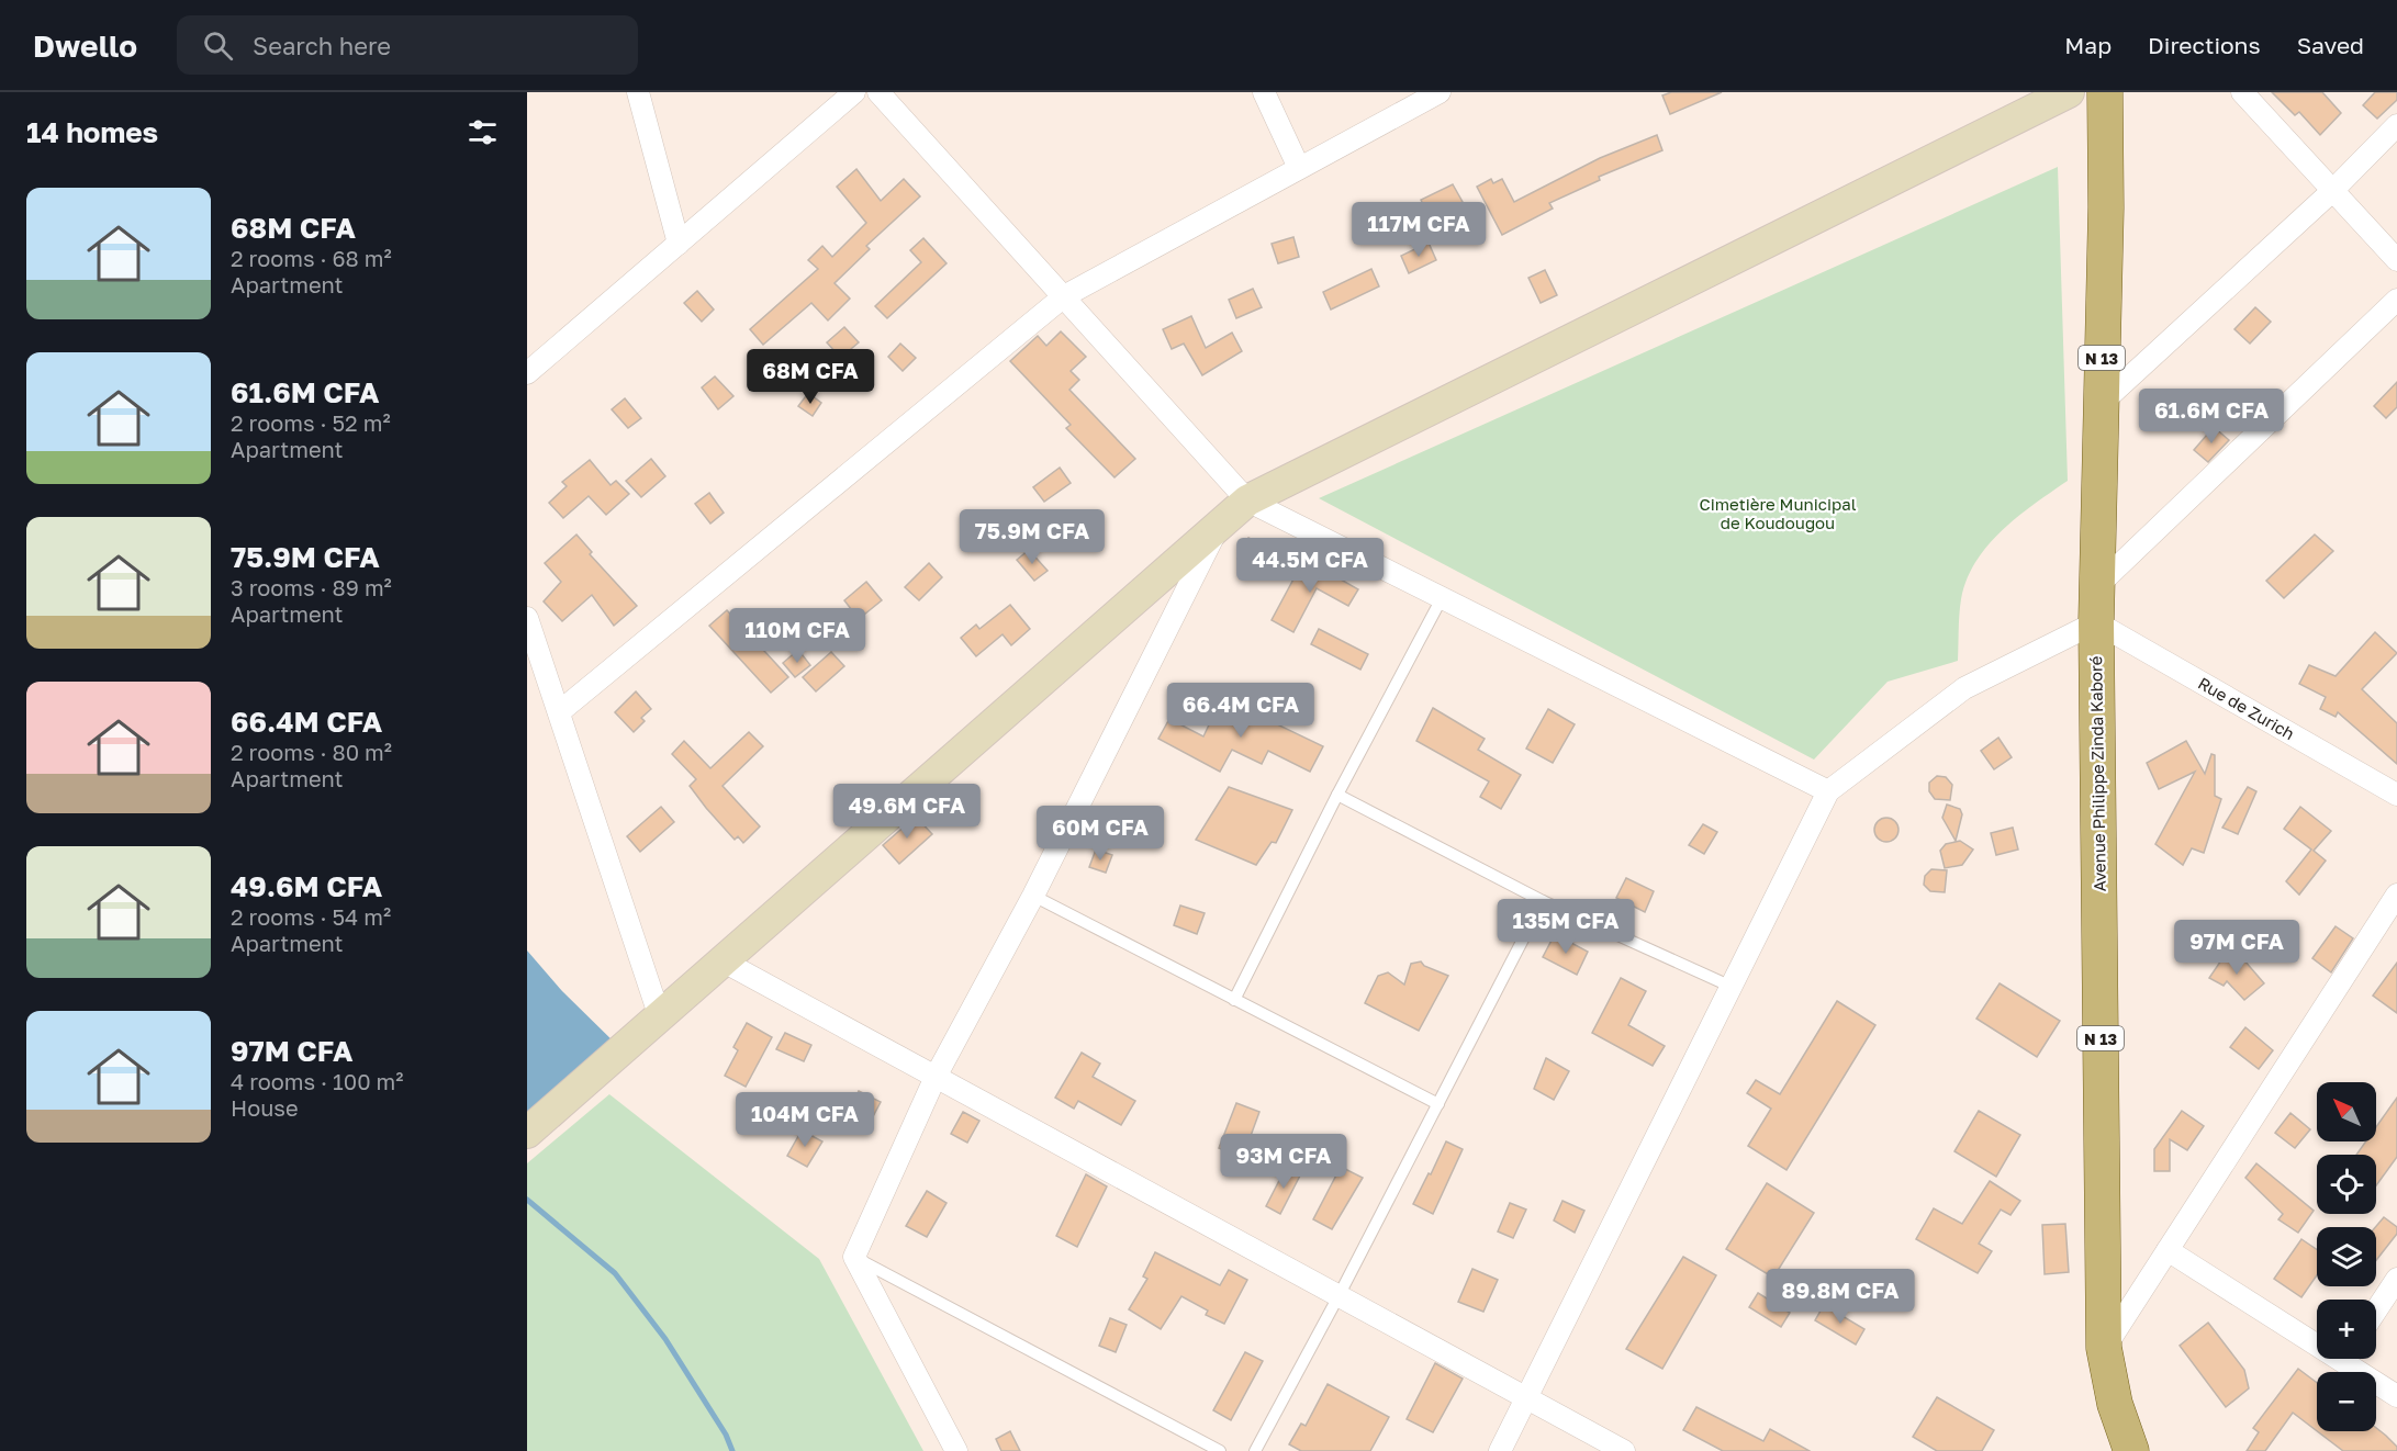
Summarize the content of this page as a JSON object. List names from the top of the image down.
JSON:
{
  "streets": {
    "main road": ["N 13", "Avenue Philippe Zinda Kaboré"],
    "street": ["Rue de Zurich"]
  },
  "crossings": [
    ["Rue de Zurich", "Avenue Philippe Zinda Kaboré"]
  ],
  "parks": ["Cimetière Municipal de Koudougou"],
  "north": "top left",
  "page": {
    "header": "Dwello",
    "search": "Search here",
    "nav": ["Map", "Directions", "Saved"],
    "heading": "14 homes",
    "list": [
      {
        "name": "68M CFA",
        "note": "2 rooms · 68 m² · Apartment"
      },
      {
        "name": "61.6M CFA",
        "note": "2 rooms · 52 m² · Apartment"
      },
      {
        "name": "75.9M CFA",
        "note": "3 rooms · 89 m² · Apartment"
      },
      {
        "name": "66.4M CFA",
        "note": "2 rooms · 80 m² · Apartment"
      },
      {
        "name": "49.6M CFA",
        "note": "2 rooms · 54 m² · Apartment"
      },
      {
        "name": "97M CFA",
        "note": "4 rooms · 100 m² · House"
      }
    ],
    "price": [
      "117M CFA",
      "68M CFA",
      "61.6M CFA",
      "75.9M CFA",
      "44.5M CFA",
      "110M CFA",
      "66.4M CFA",
      "49.6M CFA",
      "60M CFA",
      "135M CFA",
      "97M CFA",
      "104M CFA",
      "93M CFA",
      "89.8M CFA"
    ],
    "map_buttons": ["+", "−"]
  }
}
